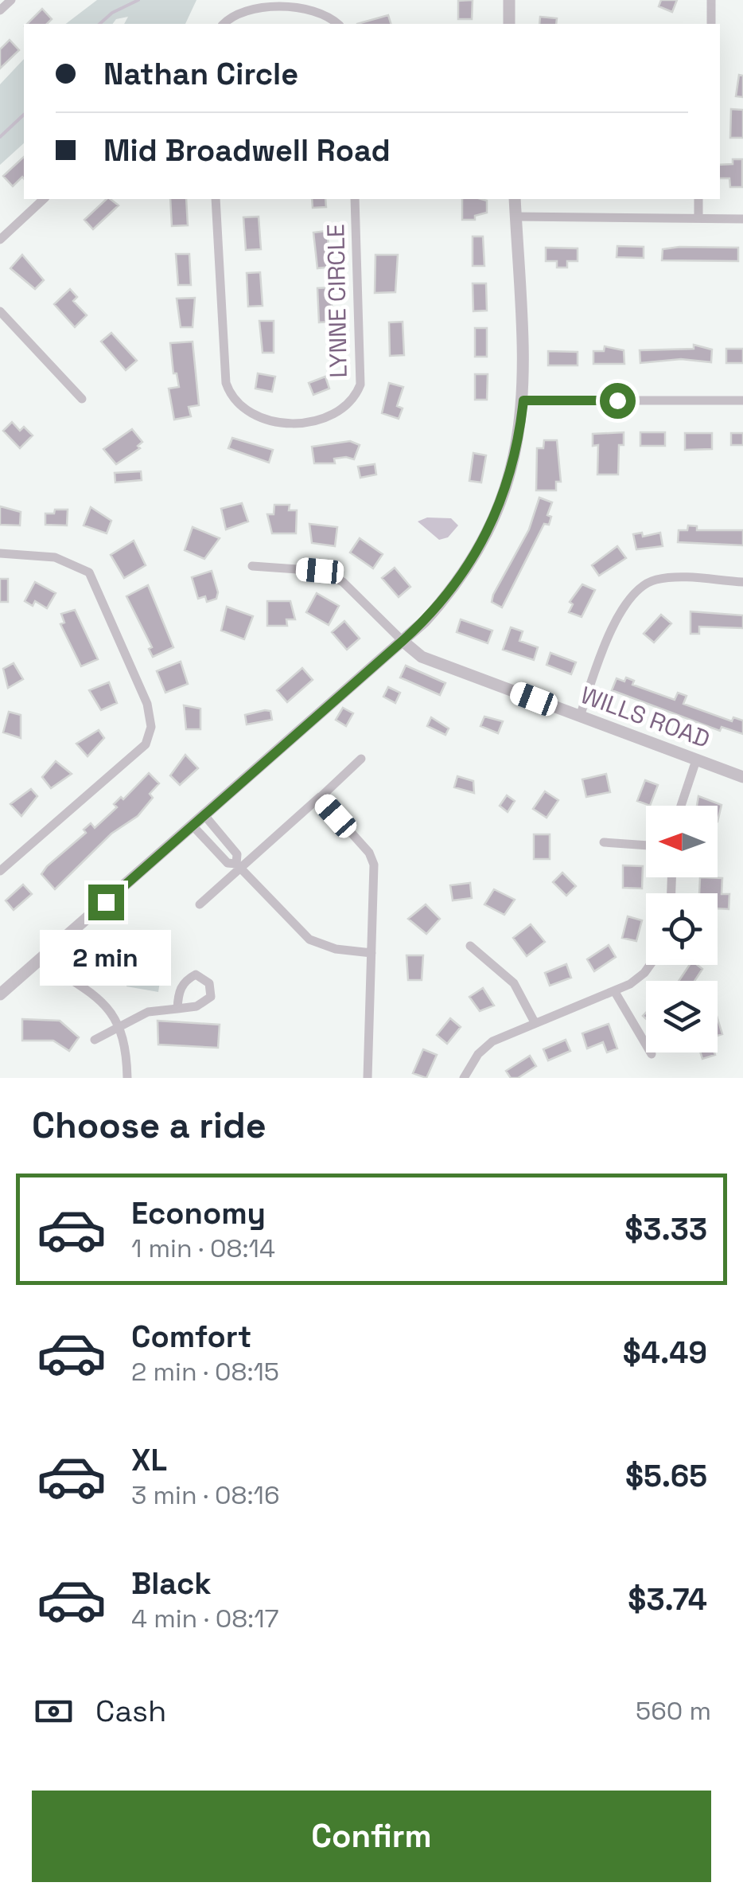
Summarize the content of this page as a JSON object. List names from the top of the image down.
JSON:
{
  "streets": {
    "street": ["LYNNE CIRCLE", "WILLS ROAD"]
  },
  "north": "left",
  "page": {
    "banner": ["Nathan Circle", "Mid Broadwell Road"],
    "bubble": "2 min",
    "heading": "Choose a ride",
    "list": [
      {
        "name": "Economy",
        "note": "1 min · 08:14",
        "value": "$3.33"
      },
      {
        "name": "Comfort",
        "note": "2 min · 08:15",
        "value": "$4.49"
      },
      {
        "name": "XL",
        "note": "3 min · 08:16",
        "value": "$5.65"
      },
      {
        "name": "Black",
        "note": "4 min · 08:17",
        "value": "$3.74"
      }
    ],
    "pay": ["Cash", "560 m"],
    "buttons": "Confirm"
  }
}
